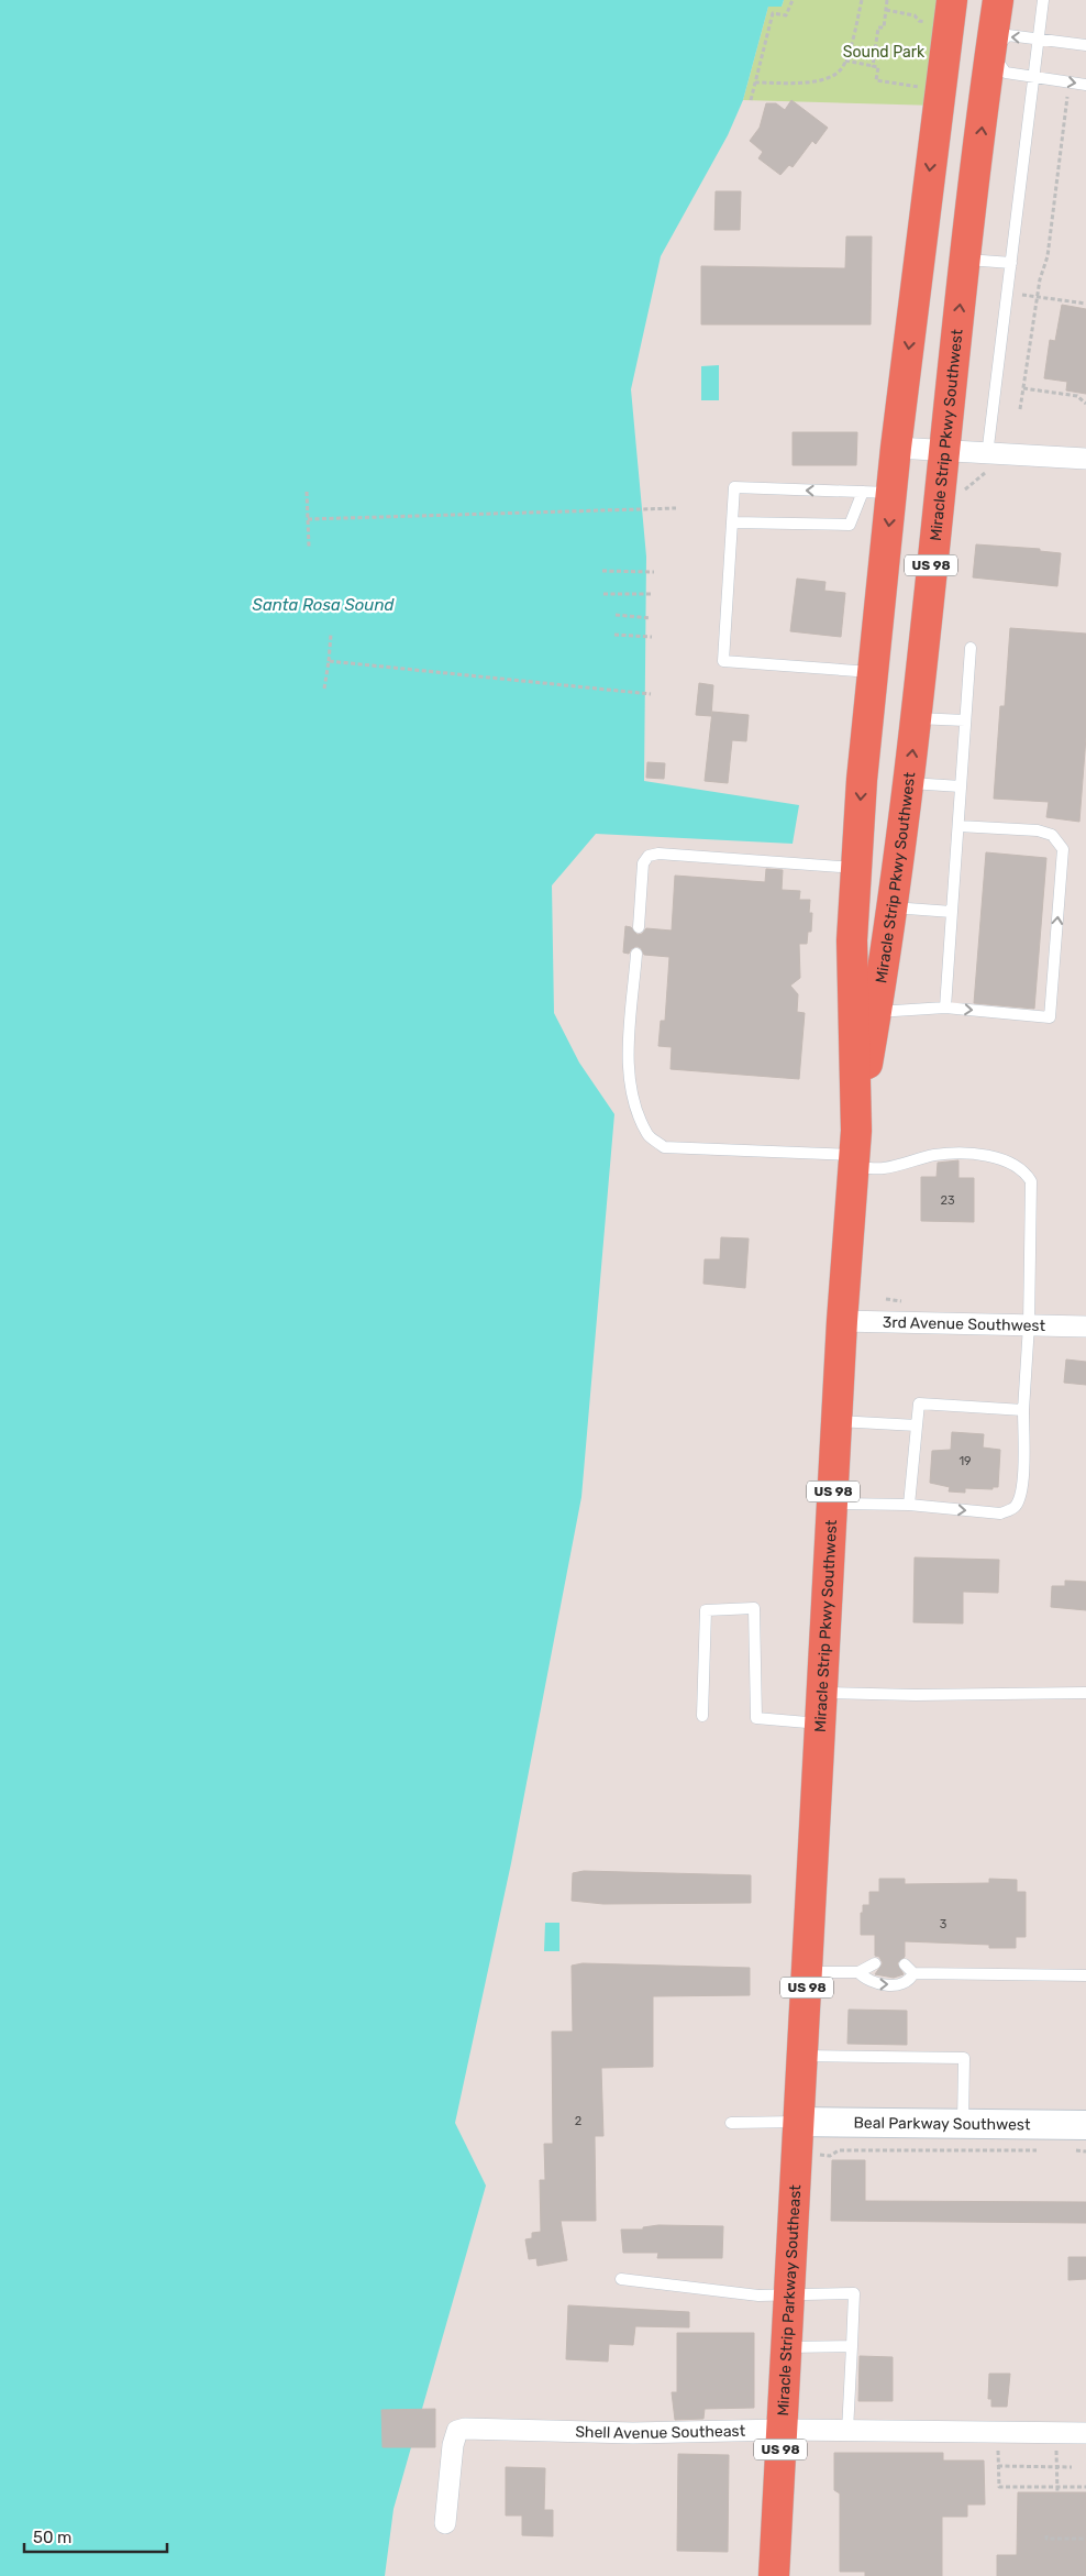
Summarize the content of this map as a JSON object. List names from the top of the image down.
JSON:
{
  "streets": {
    "highway": ["Miracle Strip Pkwy Southwest", "US 98", "Miracle Strip Parkway Southeast"],
    "main road": ["Beal Parkway Southwest"],
    "street": ["3rd Avenue Southwest", "Shell Avenue Southeast"]
  },
  "crossings": [
    ["Miracle Strip Pkwy Southwest", "3rd Avenue Southwest"],
    ["Miracle Strip Pkwy Southwest", "Beal Parkway Southwest"],
    ["Miracle Strip Pkwy Southwest", "Miracle Strip Parkway Southeast"],
    ["Beal Parkway Southwest", "Miracle Strip Parkway Southeast"],
    ["Miracle Strip Parkway Southeast", "Shell Avenue Southeast"]
  ],
  "water": ["Santa Rosa Sound"],
  "parks": ["Sound Park"],
  "house_numbers": [
    "23",
    "19",
    "3",
    "2"
  ],
  "scale_bar": "50 m"
}
